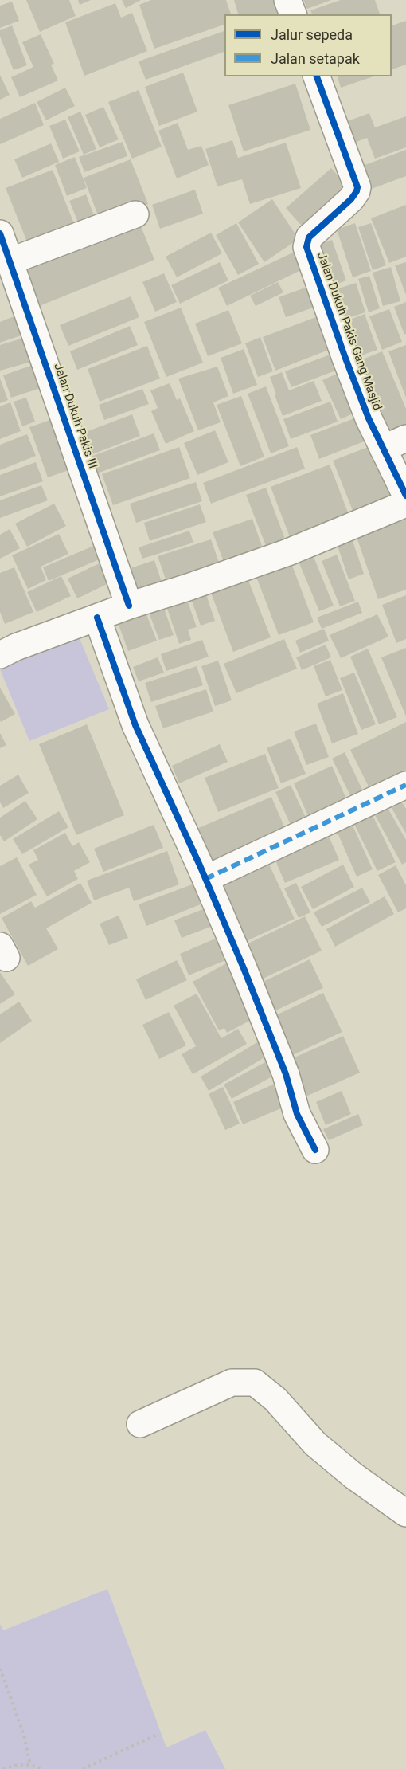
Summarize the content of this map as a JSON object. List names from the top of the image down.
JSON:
{
  "streets": {
    "street": ["Jalan Dukuh Pakis Gang Masjid", "Jalan Dukuh Pakis III"]
  },
  "legend": ["Jalur sepeda", "Jalan setapak"]
}
